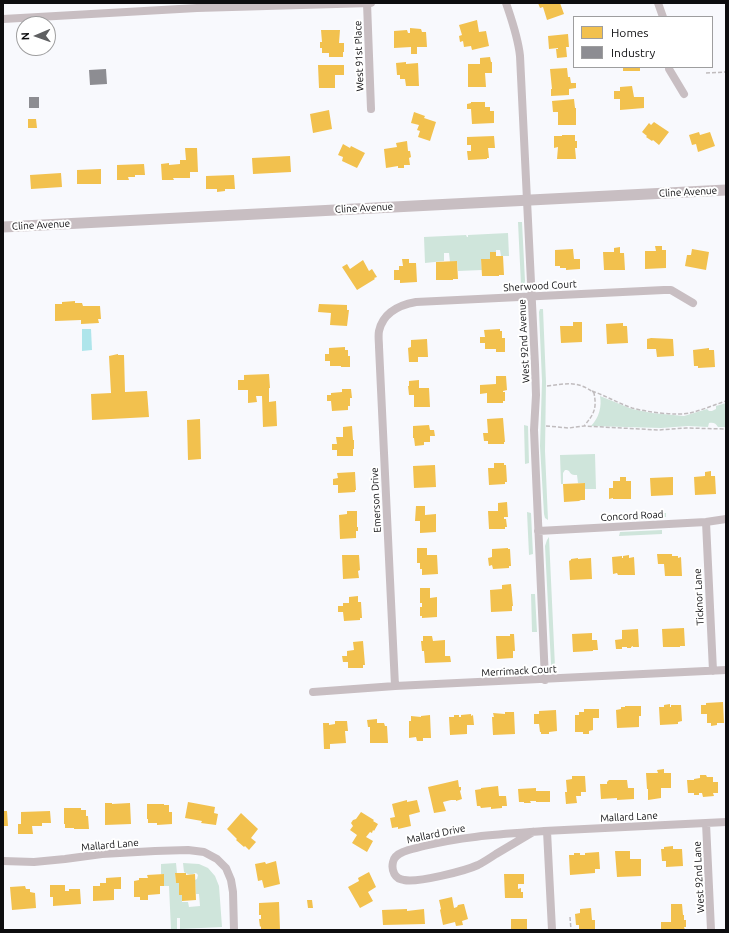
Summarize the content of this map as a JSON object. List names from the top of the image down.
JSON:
{
  "streets": {
    "street": [
      "West 91st Place",
      "Cline Avenue",
      "Sherwood Court",
      "West 92nd Avenue",
      "Emerson Drive",
      "Concord Road",
      "Ticknor Lane",
      "Merrimack Court",
      "Mallard Lane",
      "Mallard Drive",
      "West 92nd Lane"
    ]
  },
  "crossings": [
    ["Cline Avenue", "West 92nd Avenue"],
    ["Sherwood Court", "West 92nd Avenue"],
    ["Sherwood Court", "Emerson Drive"],
    ["West 92nd Avenue", "Concord Road"],
    ["West 92nd Avenue", "Merrimack Court"],
    ["Emerson Drive", "Merrimack Court"],
    ["Concord Road", "Ticknor Lane"],
    ["Ticknor Lane", "Merrimack Court"],
    ["Mallard Lane", "Mallard Drive"],
    ["Mallard Lane", "West 92nd Lane"]
  ],
  "legend": ["Homes", "Industry"],
  "north": "left"
}
